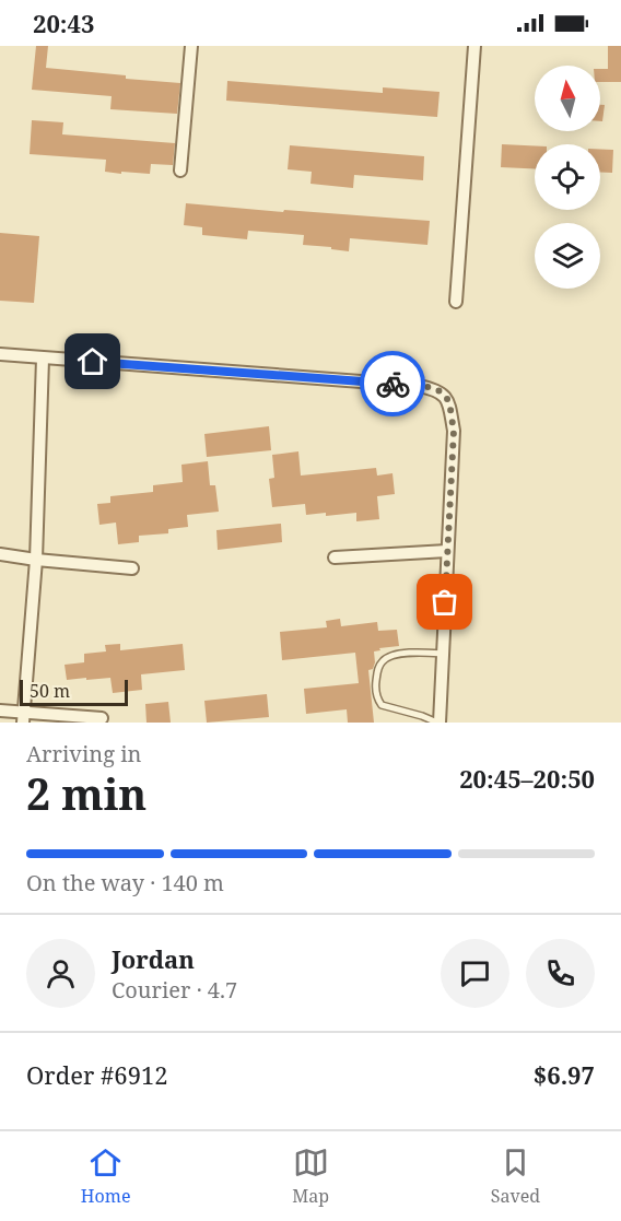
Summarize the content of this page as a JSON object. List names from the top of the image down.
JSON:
{
  "scale_bar": "50 m",
  "north": "top",
  "page": {
    "status": "20:43",
    "scale": "50 m",
    "heading": ["2 min", "Arriving in", "20:45–20:50"],
    "panel": [
      "Jordan",
      "Courier · 4.7",
      "Order #6912",
      "$6.97"
    ],
    "bar": "On the way · 140 m",
    "tabs": ["Home", "Map", "Saved"]
  }
}
